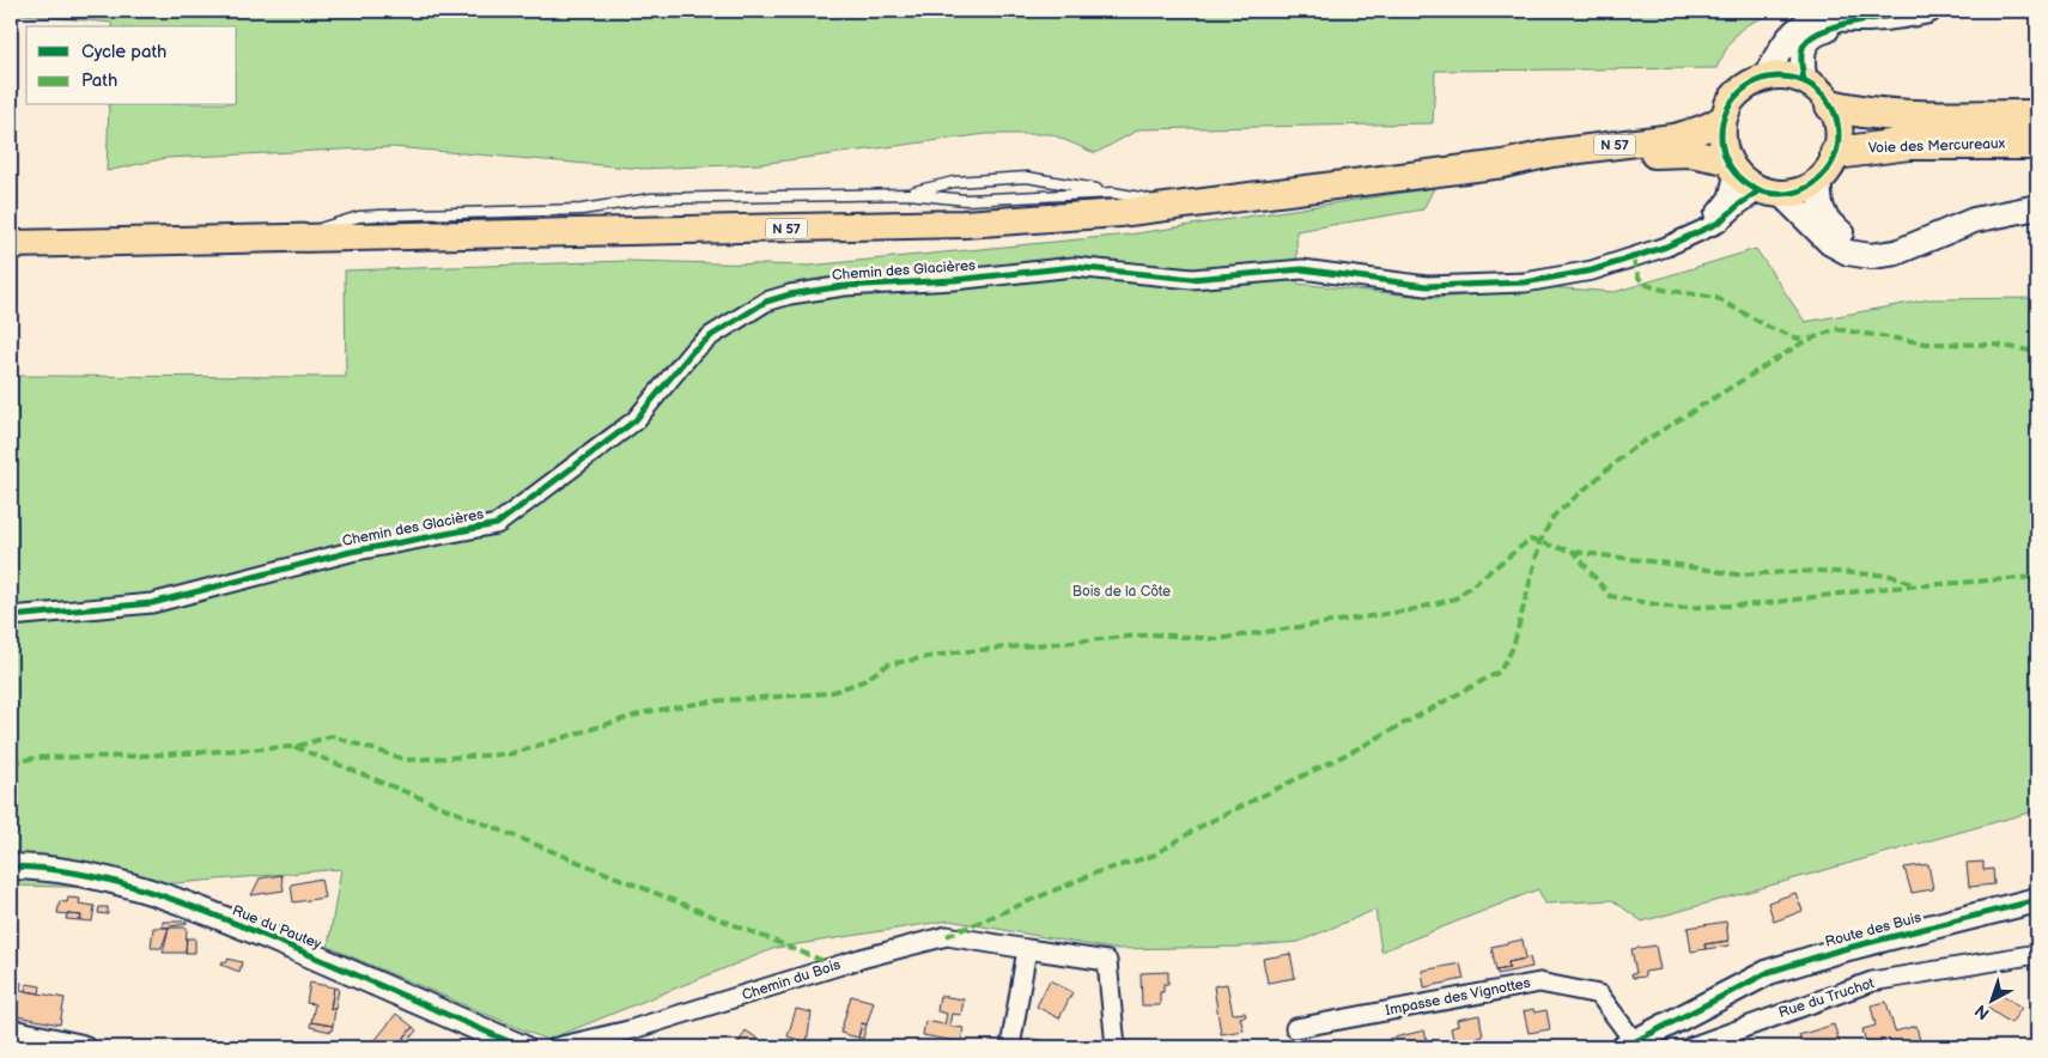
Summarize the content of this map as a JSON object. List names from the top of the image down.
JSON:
{
  "streets": {
    "highway": ["Voie des Mercureaux"],
    "main road": ["N 57"],
    "street": [
      "Chemin des Glacières",
      "Rue du Pautey",
      "Route des Buis",
      "Chemin du Bois",
      "Impasse des Vignottes",
      "Rue du Truchot"
    ]
  },
  "crossings": [
    ["N 57", "Voie des Mercureaux"],
    ["N 57", "Chemin des Glacières"],
    ["Voie des Mercureaux", "Chemin des Glacières"],
    ["Route des Buis", "Impasse des Vignottes"]
  ],
  "parks": ["Bois de la Côte"],
  "legend": ["Cycle path", "Path"],
  "north": "bottom left"
}
